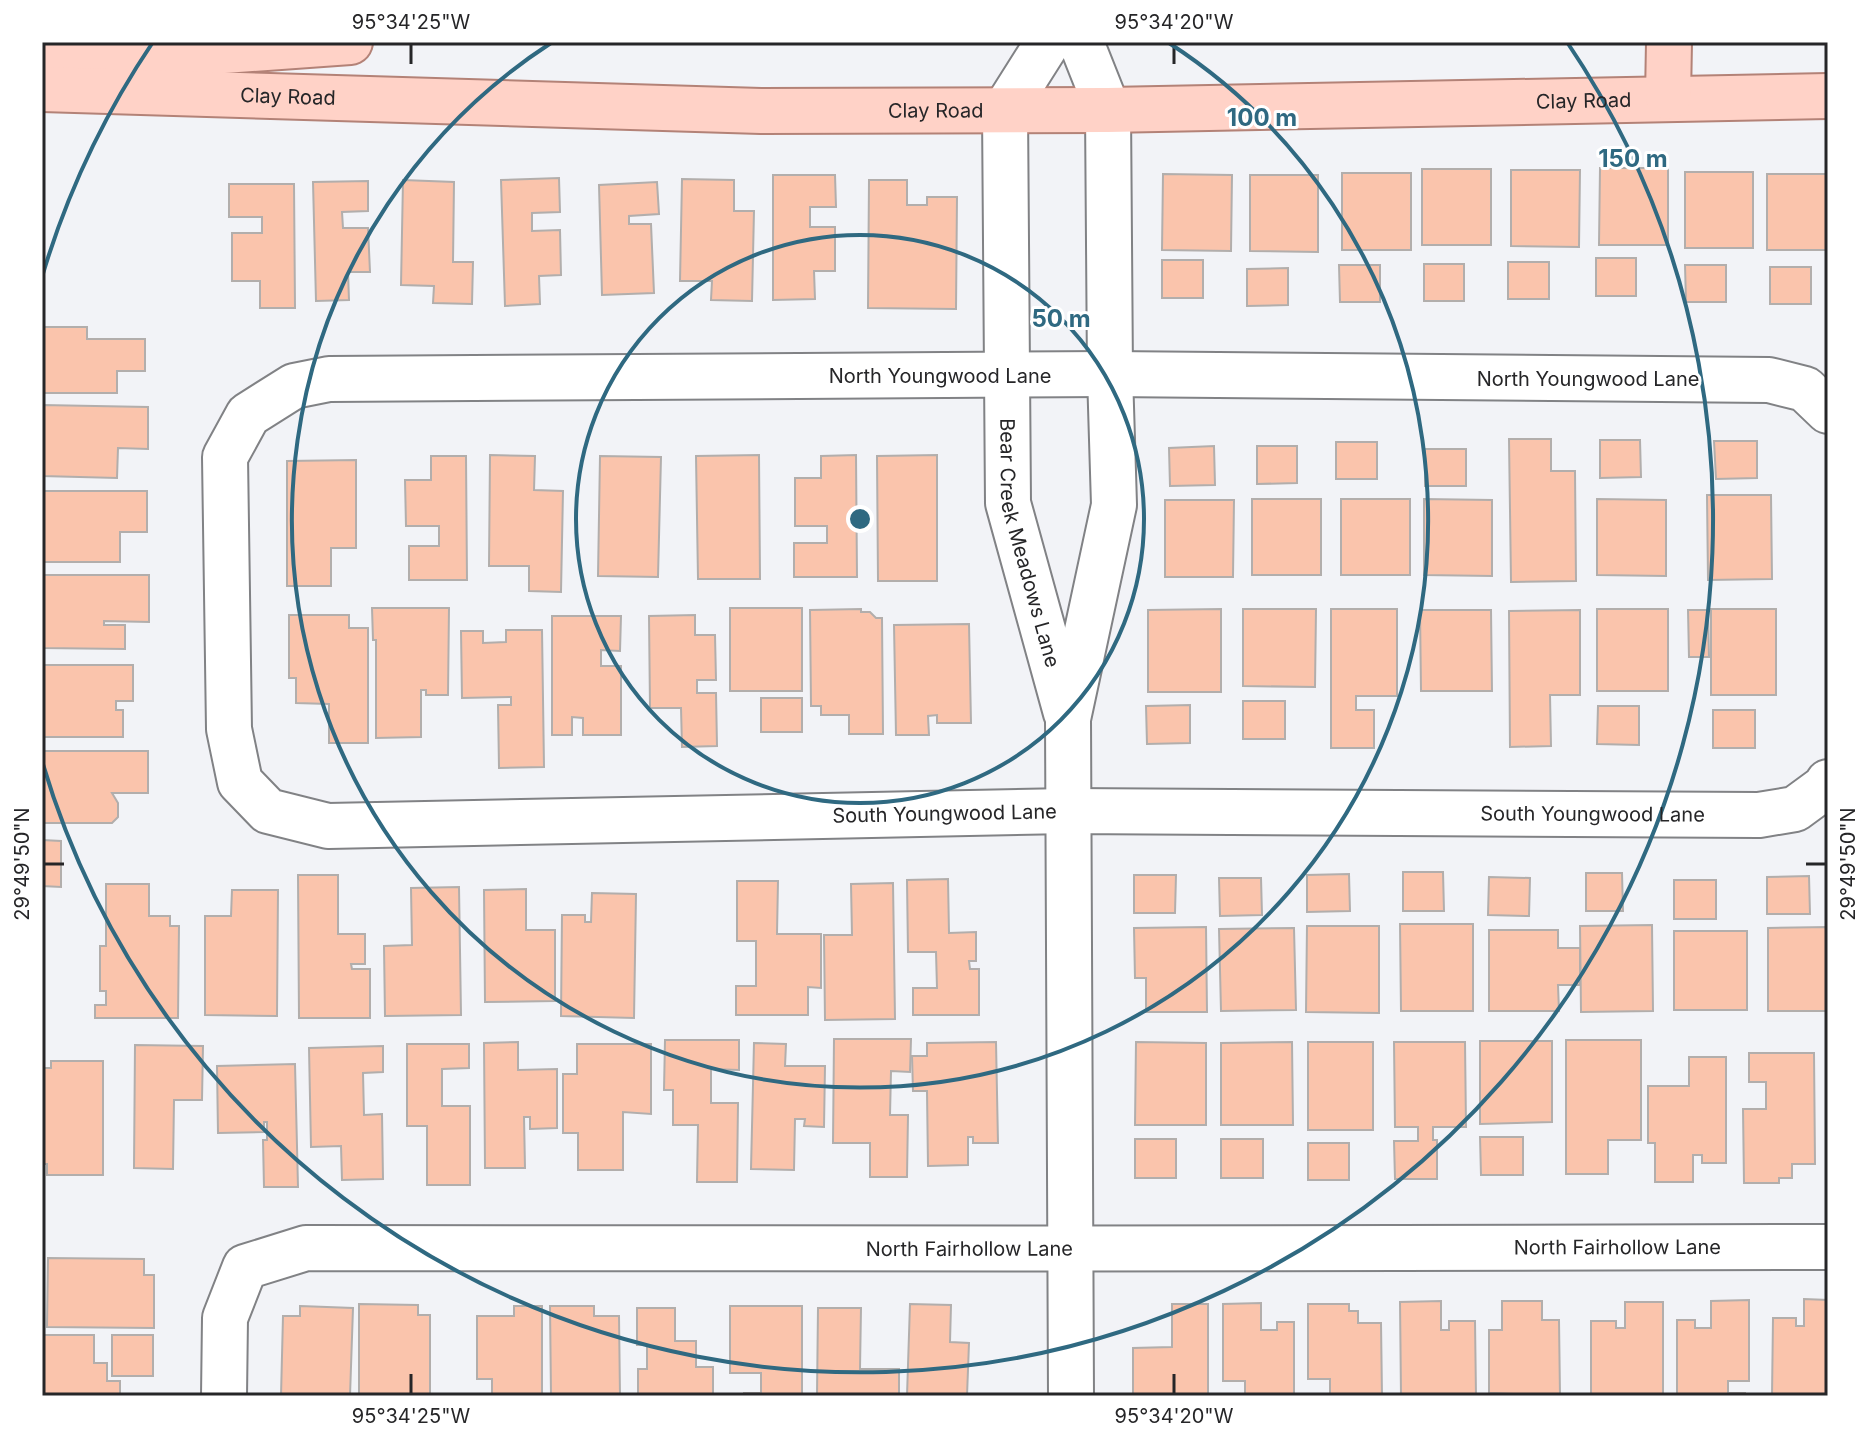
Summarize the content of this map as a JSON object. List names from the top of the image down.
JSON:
{
  "streets": {
    "main road": ["Clay Road"],
    "street": [
      "North Youngwood Lane",
      "Bear Creek Meadows Lane",
      "South Youngwood Lane",
      "North Fairhollow Lane"
    ]
  },
  "crossings": [
    ["Clay Road", "Bear Creek Meadows Lane"],
    ["North Youngwood Lane", "Bear Creek Meadows Lane"],
    ["North Youngwood Lane", "South Youngwood Lane"],
    ["Bear Creek Meadows Lane", "South Youngwood Lane"],
    ["Bear Creek Meadows Lane", "North Fairhollow Lane"]
  ],
  "coordinates": ["95°34'25\"W", "95°34'20\"W", "29°49'50\"N"],
  "rings": ["100 m", "150 m", "50 m"]
}
